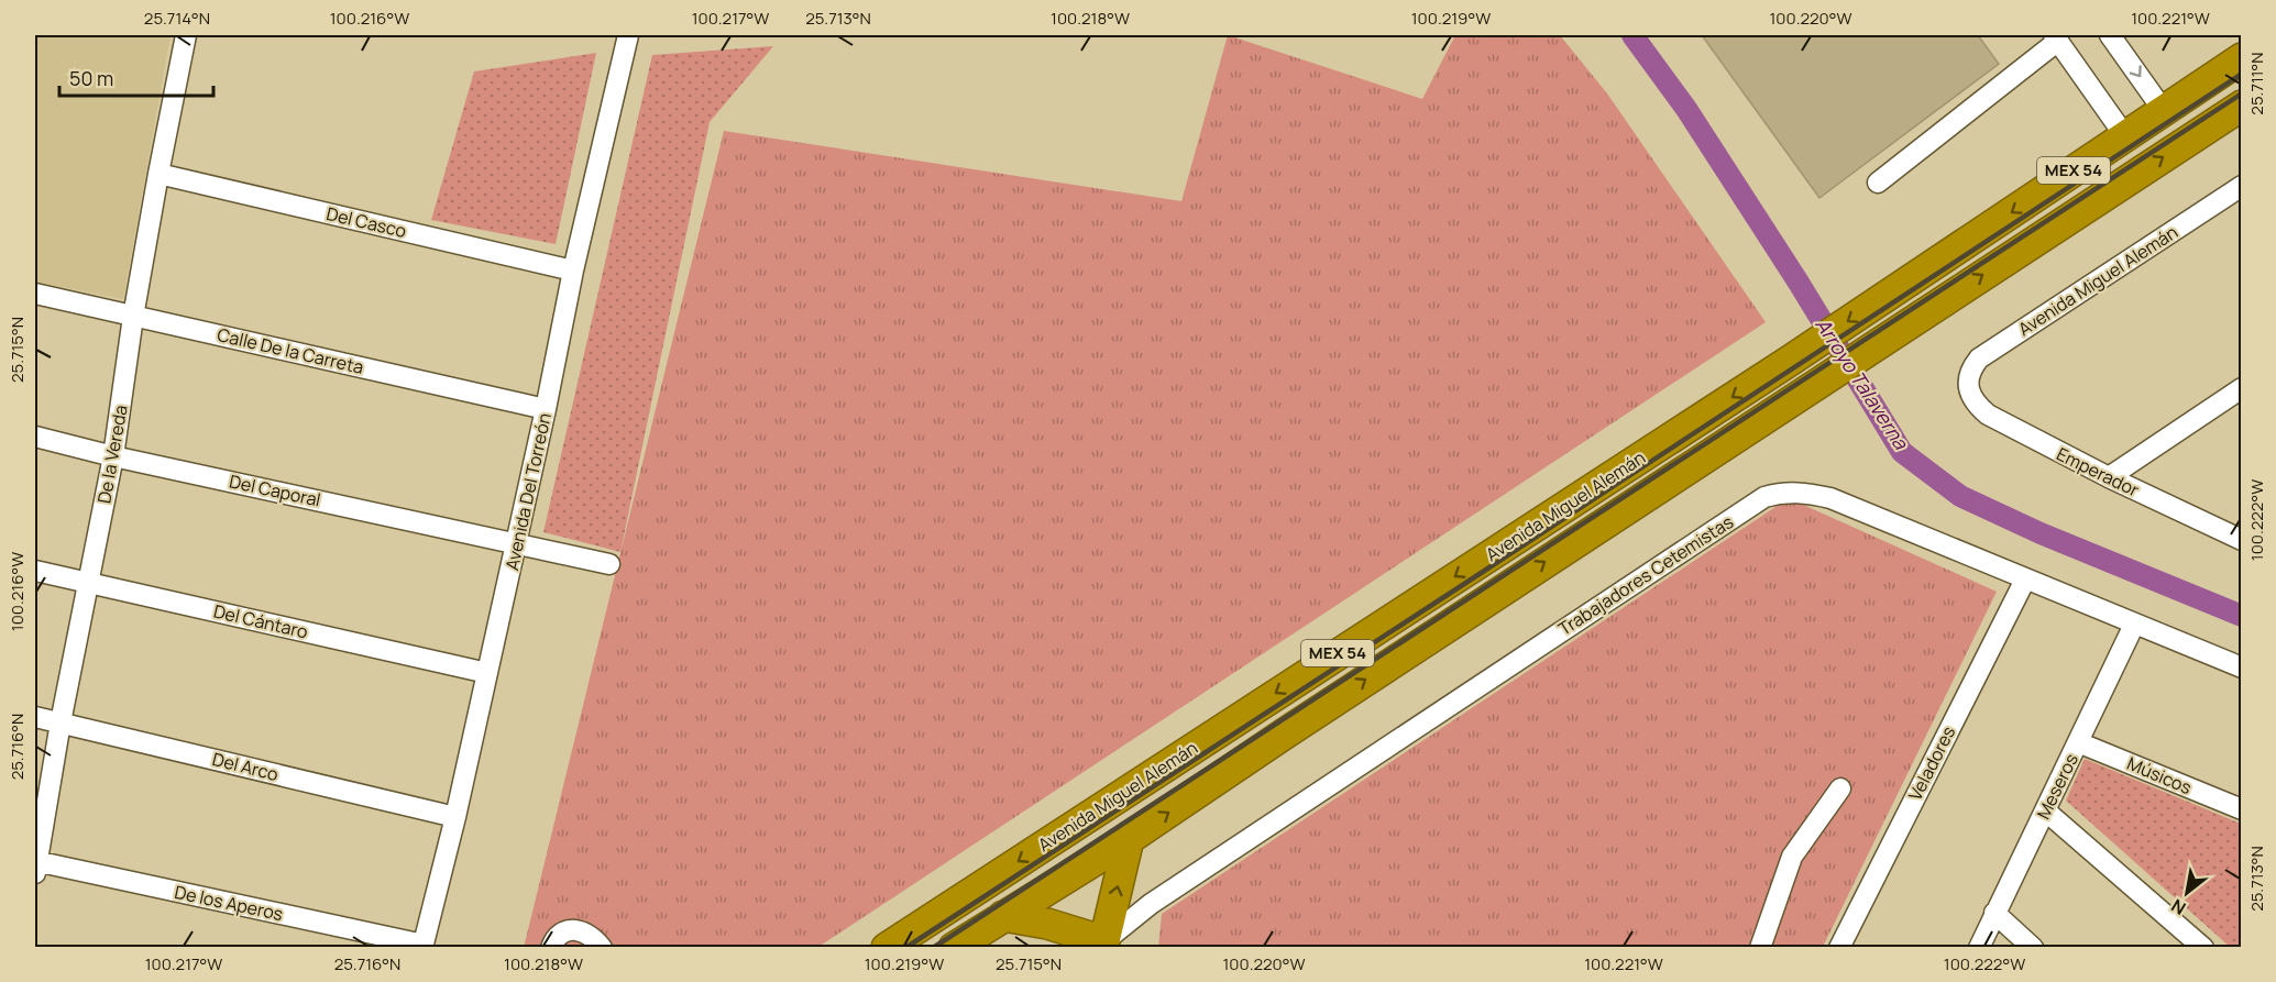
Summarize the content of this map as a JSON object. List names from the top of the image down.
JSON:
{
  "streets": {
    "highway": ["MEX 54", "Avenida Miguel Alemán"],
    "street": [
      "Del Casco",
      "Calle De la Carreta",
      "De la Vereda",
      "Emperador",
      "Del Caporal",
      "Avenida Del Torreón",
      "Trabajadores Cetemistas",
      "Del Cántaro",
      "Veladores",
      "Del Arco",
      "Músicos",
      "Meseros",
      "De los Aperos"
    ]
  },
  "crossings": [
    ["Del Casco", "De la Vereda"],
    ["Del Casco", "Avenida Del Torreón"],
    ["Avenida Miguel Alemán", "Emperador"],
    ["Calle De la Carreta", "De la Vereda"],
    ["Calle De la Carreta", "Avenida Del Torreón"],
    ["De la Vereda", "Del Caporal"],
    ["De la Vereda", "Del Cántaro"],
    ["De la Vereda", "Del Arco"],
    ["De la Vereda", "De los Aperos"],
    ["Del Caporal", "Avenida Del Torreón"],
    ["Avenida Del Torreón", "Del Cántaro"],
    ["Avenida Del Torreón", "Del Arco"],
    ["Avenida Del Torreón", "De los Aperos"],
    ["Trabajadores Cetemistas", "Veladores"],
    ["Trabajadores Cetemistas", "Meseros"],
    ["Músicos", "Meseros"]
  ],
  "water": ["Arroyo Talaverna"],
  "scale_bar": "50 m",
  "north": "bottom left",
  "coordinates": [
    "25.714°N",
    "100.216°W",
    "100.217°W",
    "25.713°N",
    "100.218°W",
    "100.219°W",
    "100.220°W",
    "100.221°W",
    "25.711°N",
    "25.715°N",
    "100.222°W",
    "25.716°N"
  ]
}
